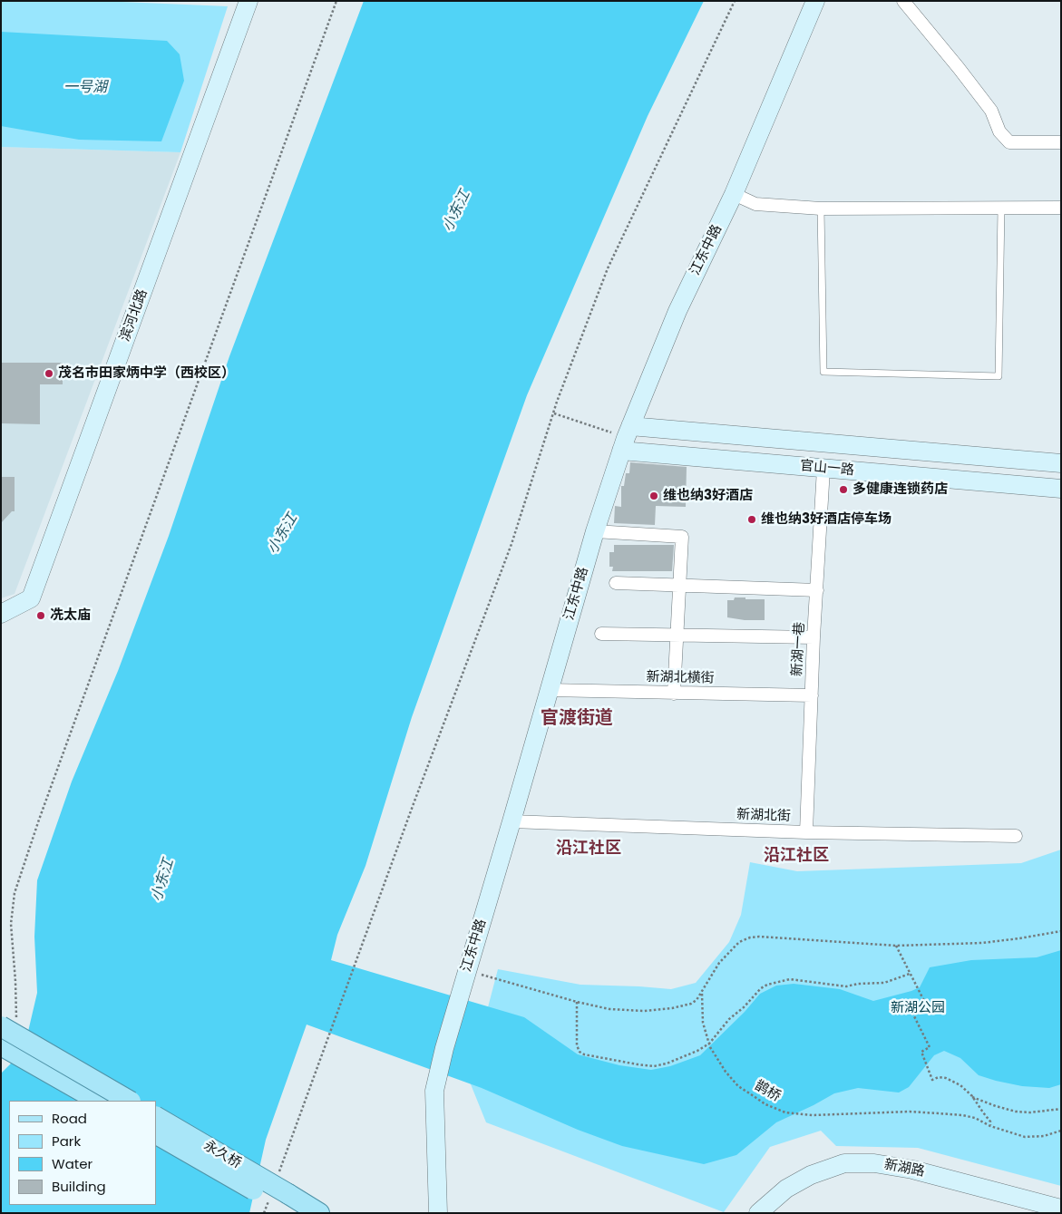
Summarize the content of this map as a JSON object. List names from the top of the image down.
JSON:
{
  "streets": {
    "main road": ["永久桥"],
    "street": [
      "江东中路",
      "滨河北路",
      "官山一路",
      "新湖一巷",
      "新湖北横街",
      "新湖北街",
      "新湖路"
    ],
    "path": ["鹊桥"]
  },
  "crossings": [
    ["江东中路", "官山一路"],
    ["江东中路", "新湖北横街"],
    ["江东中路", "新湖北街"],
    ["官山一路", "新湖一巷"],
    ["新湖一巷", "新湖北横街"],
    ["新湖一巷", "新湖北街"]
  ],
  "districts": ["官渡街道", "沿江社区", "沿江社区"],
  "water": ["一号湖", "小东江"],
  "parks": ["新湖公园"],
  "places": [
    "茂名市田家炳中学（西校区）",
    "多健康连锁药店",
    "维也纳3好酒店",
    "维也纳3好酒店停车场",
    "冼太庙"
  ],
  "legend": [
    "Road",
    "Park",
    "Water",
    "Building"
  ]
}
